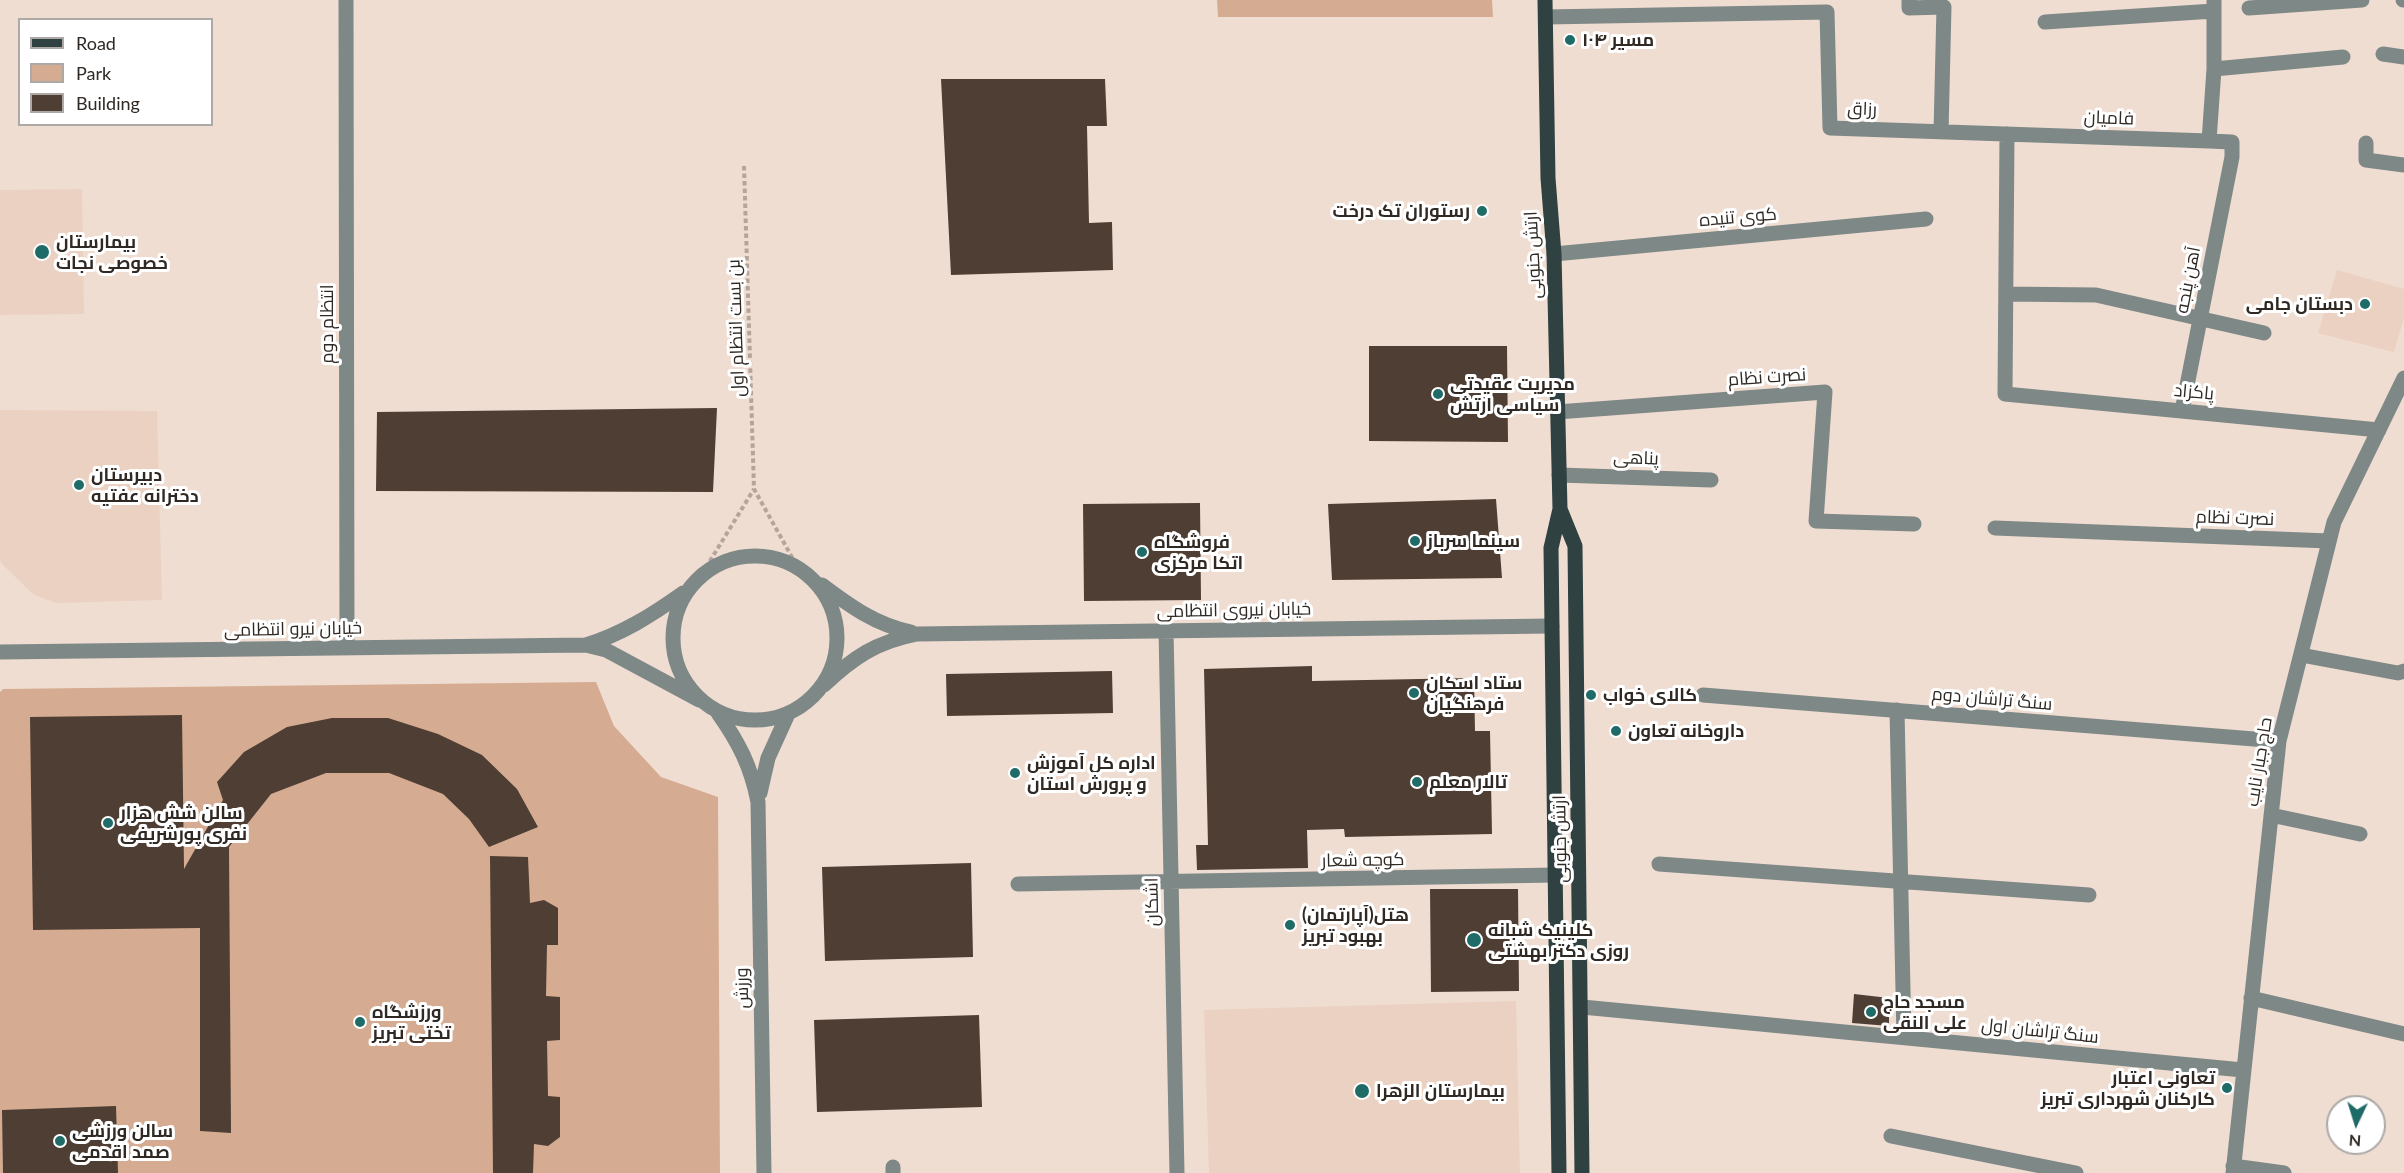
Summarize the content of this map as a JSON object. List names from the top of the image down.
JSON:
{
  "streets": {
    "main road": ["ارتش جنوبی"],
    "street": [
      "رزاق",
      "فامیان",
      "کوی تنیده",
      "آهن پنجه",
      "انتظام دوم",
      "نصرت نظام",
      "پاکزاد",
      "پناهی",
      "خیابان نیروی انتظامی",
      "خیابان نیرو انتظامی",
      "سنگ تراشان دوم",
      "حاج جبار نایب",
      "کوچه شعار",
      "اشکان",
      "ورزش",
      "سنگ تراشان اول"
    ],
    "path": ["بن بست انتظام اول"]
  },
  "crossings": [
    ["رزاق", "فامیان"],
    ["رزاق", "ارتش جنوبی"],
    ["فامیان", "آهن پنجه"],
    ["کوی تنیده", "ارتش جنوبی"],
    ["ارتش جنوبی", "نصرت نظام"],
    ["ارتش جنوبی", "پناهی"],
    ["ارتش جنوبی", "خیابان نیروی انتظامی"],
    ["ارتش جنوبی", "کوچه شعار"],
    ["ارتش جنوبی", "سنگ تراشان اول"],
    ["آهن پنجه", "پاکزاد"],
    ["انتظام دوم", "خیابان نیرو انتظامی"],
    ["نصرت نظام", "حاج جبار نایب"],
    ["پاکزاد", "حاج جبار نایب"],
    ["خیابان نیروی انتظامی", "خیابان نیرو انتظامی"],
    ["خیابان نیروی انتظامی", "اشکان"],
    ["خیابان نیروی انتظامی", "ورزش"],
    ["خیابان نیرو انتظامی", "ورزش"],
    ["سنگ تراشان دوم", "حاج جبار نایب"],
    ["حاج جبار نایب", "سنگ تراشان اول"],
    ["کوچه شعار", "اشکان"]
  ],
  "places": [
    "مسیر ۱۰۴",
    "رستوران تک درخت",
    "بیمارستان خصوصی نجات",
    "دبستان جامی",
    "مدیریت عقیدتی سیاسی ارتش",
    "دبیرستان دخترانه عفتیه",
    "سینما سرباز",
    "فروشگاه اتکا مرکزی",
    "ستاد اسکان فرهنگیان",
    "کالای خواب",
    "داروخانه تعاون",
    "اداره کل آموزش و پرورش استان",
    "تالار معلم",
    "سالن شش هزار نفری پورشریفی",
    "هتل(آپارتمان) بهبود تبریز",
    "کلینیک شبانه روزی دکتر بهشتی",
    "مسجد حاج علی النقی",
    "ورزشگاه تختی تبریز",
    "تعاونی اعتبار کارکنان شهرداری تبریز",
    "بیمارستان الزهرا",
    "سالن ورزشی صمد اقدمی"
  ],
  "legend": ["Road", "Park", "Building"],
  "north": "bottom"
}
